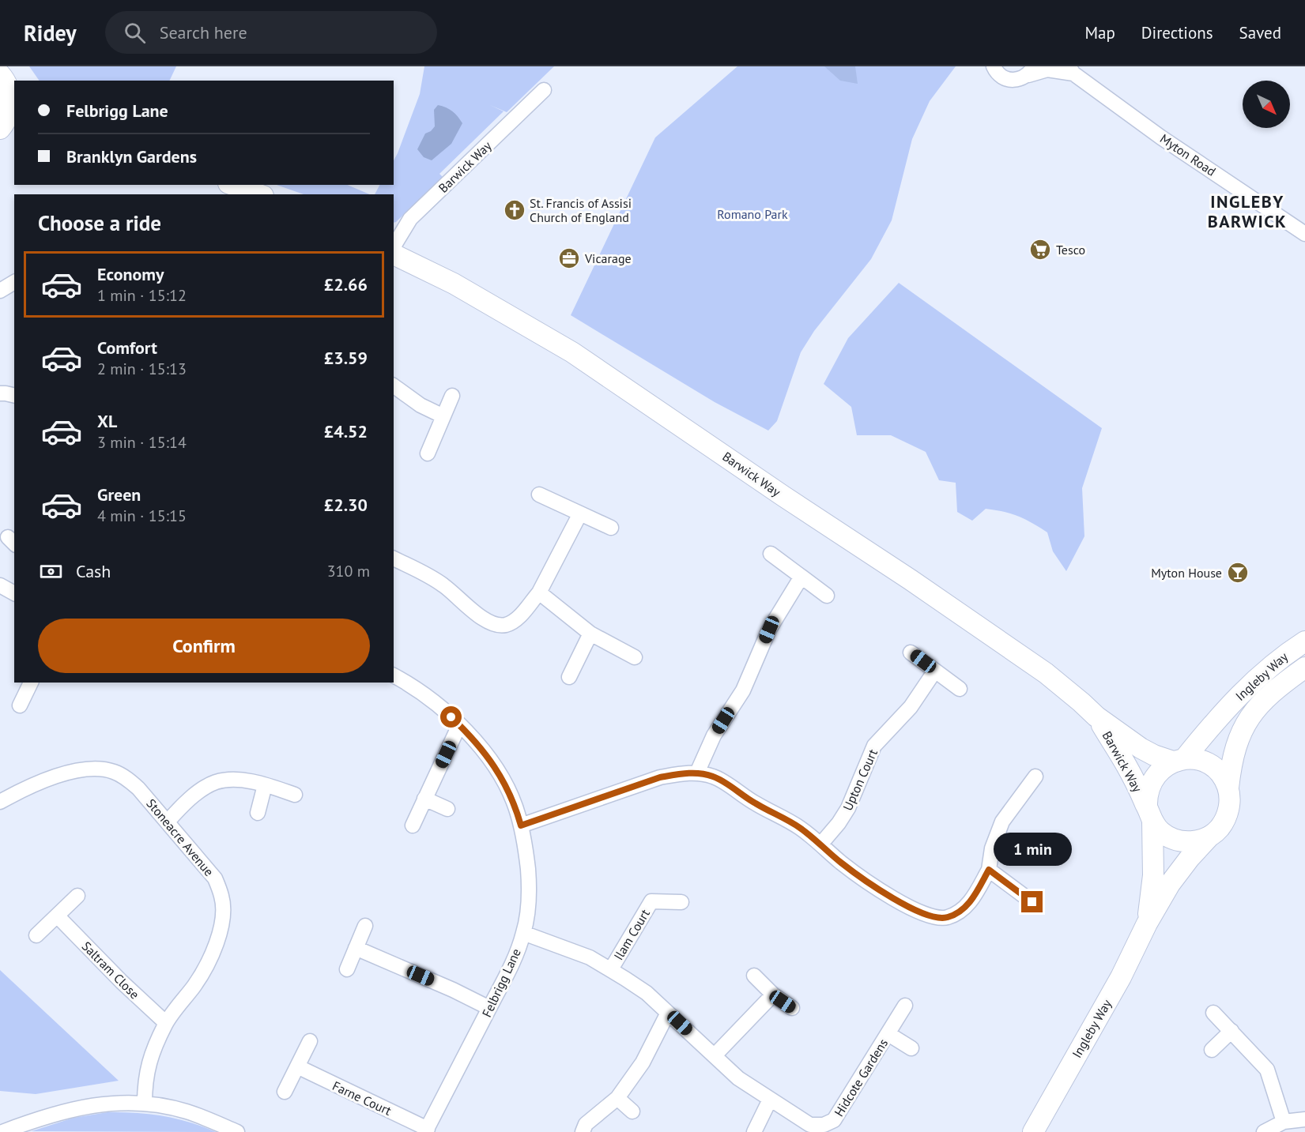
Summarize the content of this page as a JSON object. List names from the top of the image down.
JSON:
{
  "streets": {
    "street": [
      "Myton Road",
      "Barwick Way",
      "Ingleby Way",
      "Upton Court",
      "Stoneacre Avenue",
      "Ilam Court",
      "Saltram Close",
      "Felbrigg Lane",
      "Hidcote Gardens",
      "Farne Court"
    ]
  },
  "crossings": [
    ["Barwick Way", "Ingleby Way"],
    ["Stoneacre Avenue", "Saltram Close"],
    ["Ilam Court", "Hidcote Gardens"],
    ["Felbrigg Lane", "Hidcote Gardens"],
    ["Felbrigg Lane", "Farne Court"]
  ],
  "districts": ["INGLEBY BARWICK"],
  "parks": ["Romano Park"],
  "places": {
    "church": ["St. Francis of Assisi Church of England"],
    "supermarket": ["Tesco"],
    "office": ["Vicarage"],
    "bar": ["Myton House"]
  },
  "north": "bottom right",
  "page": {
    "header": "Ridey",
    "search": "Search here",
    "nav": ["Map", "Directions", "Saved"],
    "banner": ["Felbrigg Lane", "Branklyn Gardens"],
    "heading": "Choose a ride",
    "list": [
      {
        "name": "Economy",
        "note": "1 min · 15:12",
        "value": "£2.66"
      },
      {
        "name": "Comfort",
        "note": "2 min · 15:13",
        "value": "£3.59"
      },
      {
        "name": "XL",
        "note": "3 min · 15:14",
        "value": "£4.52"
      },
      {
        "name": "Green",
        "note": "4 min · 15:15",
        "value": "£2.30"
      }
    ],
    "pay": ["Cash", "310 m"],
    "buttons": "Confirm",
    "bubble": "1 min"
  }
}
